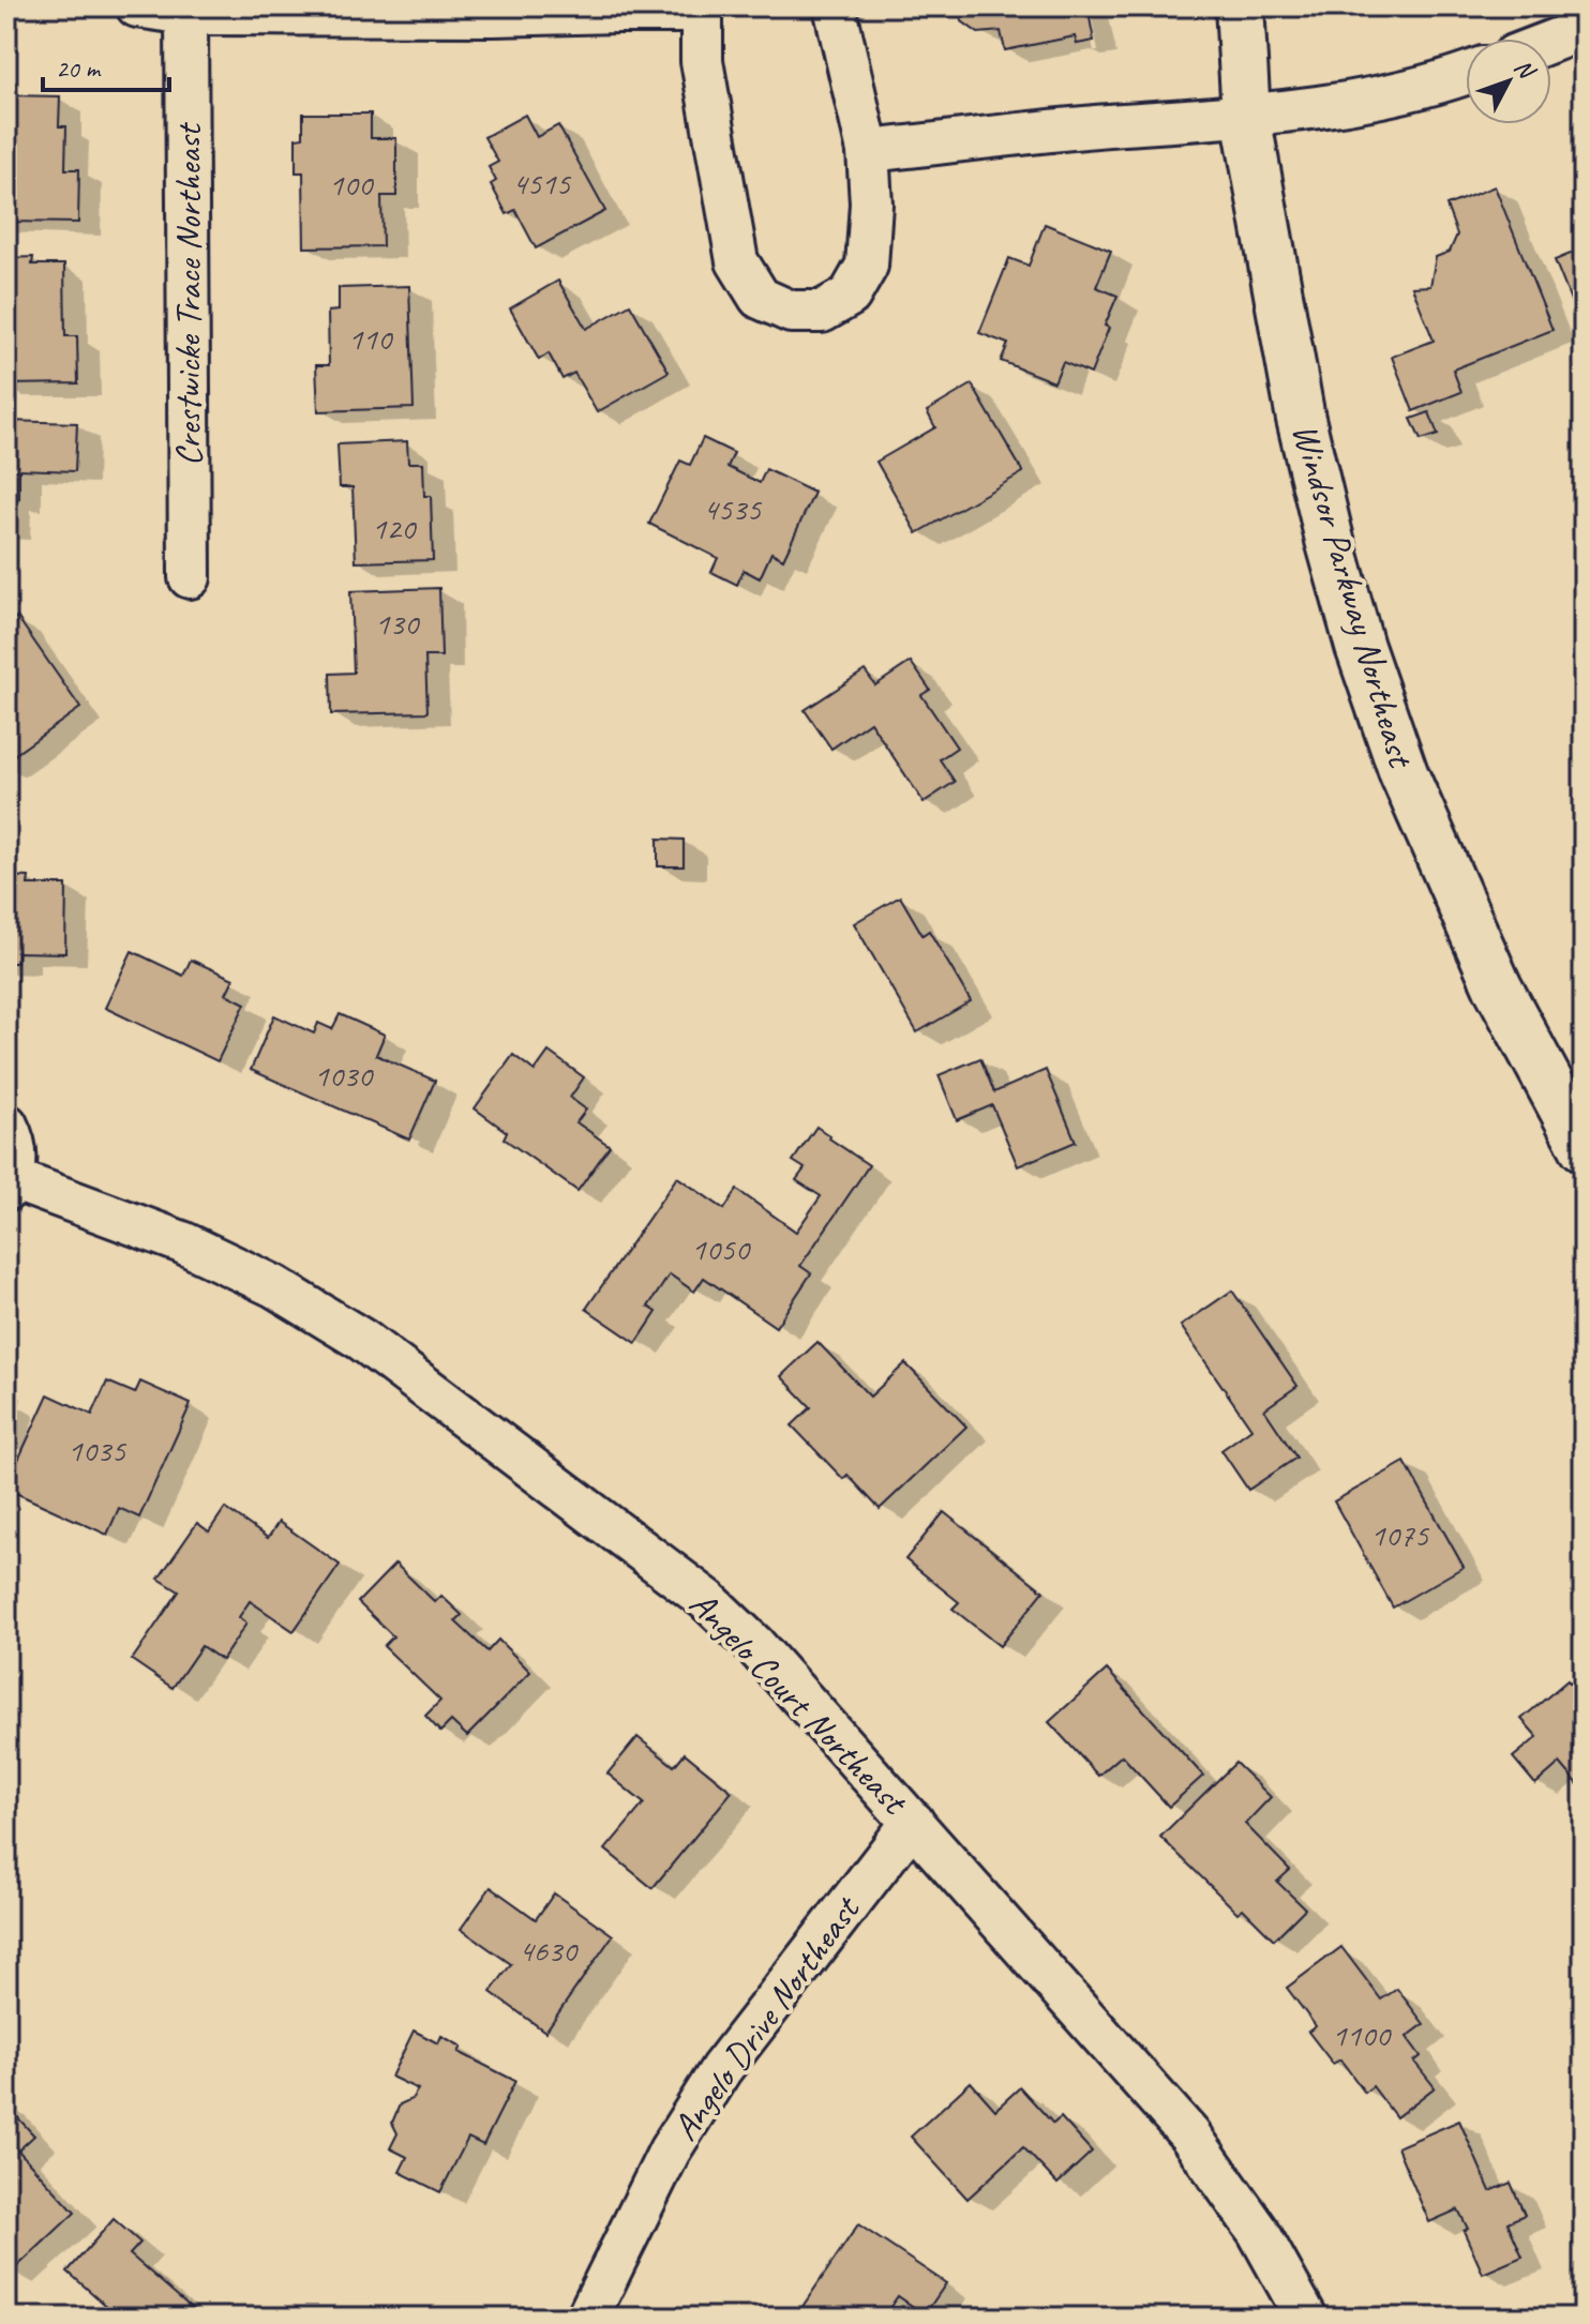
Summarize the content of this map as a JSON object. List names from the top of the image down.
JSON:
{
  "streets": {
    "street": [
      "Crestwicke Trace Northeast",
      "Windsor Parkway Northeast",
      "Angelo Court Northeast",
      "Angelo Drive Northeast"
    ]
  },
  "crossings": [
    ["Angelo Court Northeast", "Angelo Drive Northeast"]
  ],
  "house_numbers": [
    "4515",
    "100",
    "110",
    "4535",
    "120",
    "130",
    "1030",
    "1050",
    "1035",
    "1075",
    "4630",
    "1100"
  ],
  "scale_bar": "20 m",
  "north": "top right"
}
